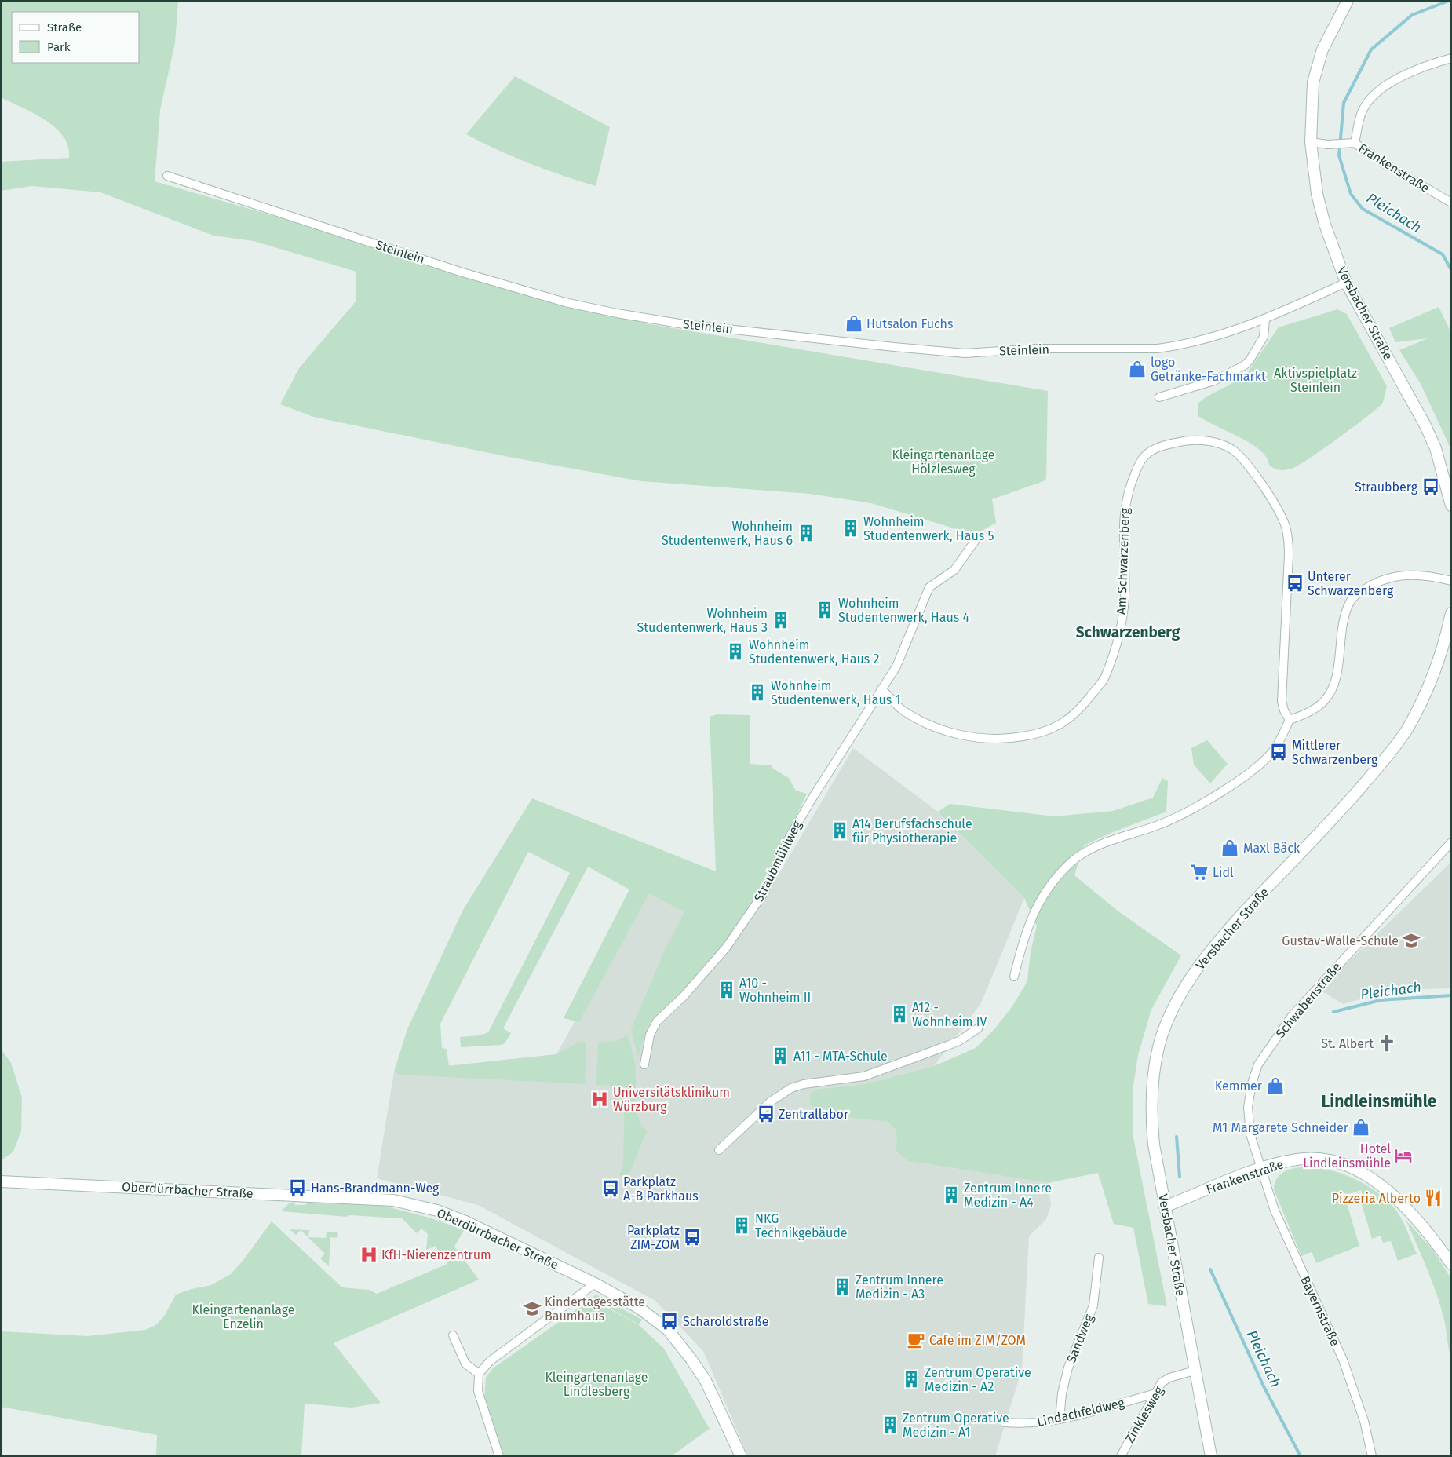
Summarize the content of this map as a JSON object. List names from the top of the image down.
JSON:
{
  "streets": {
    "main road": ["Frankenstraße", "Versbacher Straße", "Oberdürrbacher Straße"],
    "street": [
      "Steinlein",
      "Am Schwarzenberg",
      "Straubmühlweg",
      "Schwabenstraße",
      "Bayernstraße",
      "Sandweg",
      "Lindachfeldweg",
      "Zinklesweg"
    ]
  },
  "crossings": [
    ["Frankenstraße", "Versbacher Straße"],
    ["Frankenstraße", "Schwabenstraße"],
    ["Frankenstraße", "Bayernstraße"],
    ["Steinlein", "Versbacher Straße"],
    ["Versbacher Straße", "Zinklesweg"],
    ["Am Schwarzenberg", "Straubmühlweg"],
    ["Schwabenstraße", "Bayernstraße"],
    ["Sandweg", "Lindachfeldweg"],
    ["Lindachfeldweg", "Zinklesweg"]
  ],
  "districts": ["Schwarzenberg", "Lindleinsmühle"],
  "water": ["Pleichach"],
  "parks": [
    "Aktivspielplatz Steinlein",
    "Kleingartenanlage Hölzlesweg",
    "Kleingartenanlage Enzelin",
    "Kleingartenanlage Lindlesberg"
  ],
  "places": {
    "shop": [
      "Hutsalon Fuchs",
      "logo Getränke-Fachmarkt",
      "Maxl Bäck",
      "Kemmer",
      "M1 Margarete Schneider"
    ],
    "bus stop": [
      "Straubberg",
      "Unterer Schwarzenberg",
      "Mittlerer Schwarzenberg",
      "Zentrallabor",
      "Hans-Brandmann-Weg",
      "Parkplatz A-B Parkhaus",
      "Parkplatz ZIM-ZOM",
      "Scharoldstraße"
    ],
    "building": [
      "Wohnheim Studentenwerk, Haus 5",
      "Wohnheim Studentenwerk, Haus 6",
      "Wohnheim Studentenwerk, Haus 4",
      "Wohnheim Studentenwerk, Haus 3",
      "Wohnheim Studentenwerk, Haus 2",
      "Wohnheim Studentenwerk, Haus 1",
      "A14 Berufsfachschule für Physiotherapie",
      "A10 - Wohnheim II",
      "A12 - Wohnheim IV",
      "A11 - MTA-Schule",
      "Zentrum Innere Medizin - A4",
      "NKG Technikgebäude",
      "Zentrum Innere Medizin - A3",
      "Zentrum Operative Medizin - A2",
      "Zentrum Operative Medizin - A1"
    ],
    "supermarket": ["Lidl"],
    "school or university": ["Gustav-Walle-Schule", "Kindertagesstätte Baumhaus"],
    "church": ["St. Albert"],
    "hospital": ["Universitätsklinikum Würzburg", "KfH-Nierenzentrum"],
    "hotel": ["Hotel Lindleinsmühle"],
    "restaurant": ["Pizzeria Alberto"],
    "cafe": ["Cafe im ZIM/ZOM"]
  },
  "legend": ["Straße", "Park"]
}
